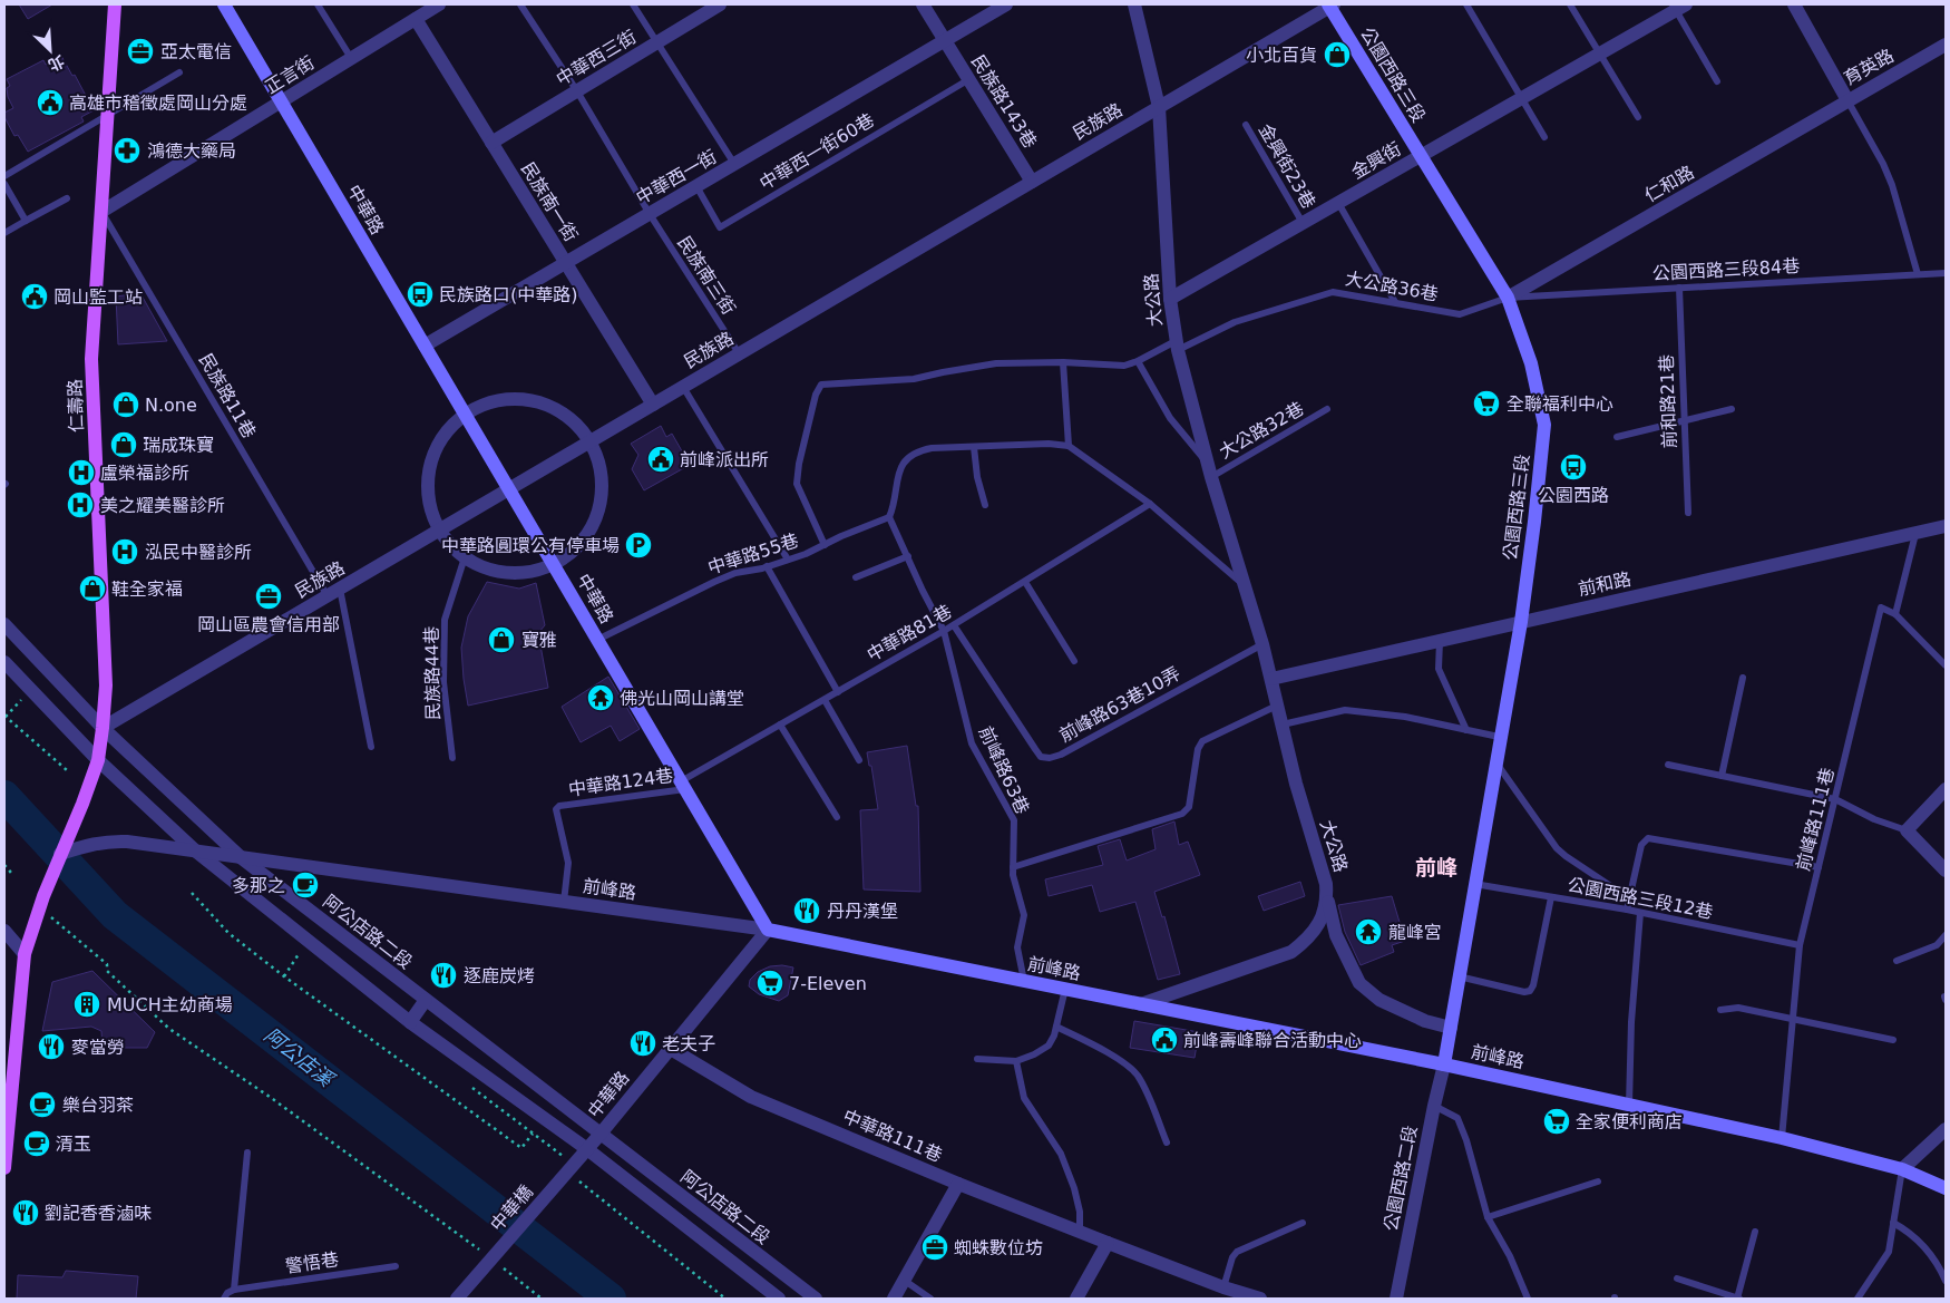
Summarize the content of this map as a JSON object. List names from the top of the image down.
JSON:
{
  "streets": {
    "main road": [
      "公園西路三段",
      "中華路",
      "仁壽路",
      "前峰路"
    ],
    "street": [
      "中華西三街",
      "育英路",
      "正言街",
      "民族路143巷",
      "民族路",
      "金興街",
      "中華西一街",
      "仁和路",
      "民族南一街",
      "大公路",
      "前和路",
      "阿公店路二段",
      "中華路111巷",
      "公園西路二段",
      "中華橋"
    ],
    "lane": [
      "中華西一街60巷",
      "金興街23巷",
      "公園西路三段84巷",
      "民族南三街",
      "大公路36巷",
      "民族路11巷",
      "前和路21巷",
      "大公路32巷",
      "中華路55巷",
      "中華路81巷",
      "民族路44巷",
      "前峰路63巷10弄",
      "前峰路63巷",
      "中華路124巷",
      "前峰路111巷",
      "公園西路三段12巷",
      "警悟巷"
    ]
  },
  "crossings": [
    ["中華西三街", "民族南一街"],
    ["中華西三街", "民族南三街"],
    ["育英路", "仁和路"],
    ["正言街", "民族南一街"],
    ["正言街", "中華路"],
    ["正言街", "民族路11巷"],
    ["正言街", "仁壽路"],
    ["公園西路三段", "民族路"],
    ["公園西路三段", "金興街"],
    ["公園西路三段", "仁和路"],
    ["公園西路三段", "公園西路三段84巷"],
    ["公園西路三段", "大公路36巷"],
    ["公園西路三段", "前和路"],
    ["公園西路三段", "前峰路"],
    ["公園西路三段", "公園西路三段12巷"],
    ["公園西路三段", "公園西路二段"],
    ["民族路143巷", "民族路"],
    ["民族路143巷", "中華西一街60巷"],
    ["民族路143巷", "中華西一街"],
    ["民族路", "民族南一街"],
    ["民族路", "中華路"],
    ["民族路", "民族南三街"],
    ["民族路", "大公路"],
    ["民族路", "民族路11巷"],
    ["民族路", "仁壽路"],
    ["民族路", "阿公店路二段"],
    ["中華西一街60巷", "中華西一街"],
    ["金興街", "金興街23巷"],
    ["金興街", "大公路"],
    ["中華西一街", "民族南一街"],
    ["中華西一街", "中華路"],
    ["中華西一街", "民族南三街"],
    ["仁和路", "公園西路三段84巷"],
    ["仁和路", "大公路36巷"],
    ["中華路", "中華路55巷"],
    ["中華路", "中華路81巷"],
    ["中華路", "中華路124巷"],
    ["中華路", "前峰路"],
    ["中華路", "阿公店路二段"],
    ["中華路", "中華路111巷"],
    ["中華路", "中華橋"],
    ["公園西路三段84巷", "大公路36巷"],
    ["公園西路三段84巷", "前和路21巷"],
    ["大公路36巷", "大公路"],
    ["大公路", "大公路32巷"],
    ["大公路", "前和路"],
    ["大公路", "前峰路63巷10弄"],
    ["大公路", "前峰路"],
    ["民族路11巷", "仁壽路"],
    ["仁壽路", "前峰路"],
    ["仁壽路", "阿公店路二段"],
    ["中華路55巷", "前峰路63巷"],
    ["中華路81巷", "前峰路63巷10弄"],
    ["中華路81巷", "前峰路63巷"],
    ["中華路81巷", "中華路124巷"],
    ["前峰路63巷", "前峰路"],
    ["中華路124巷", "前峰路"],
    ["前峰路111巷", "前峰路"],
    ["前峰路111巷", "公園西路三段12巷"],
    ["前峰路", "阿公店路二段"],
    ["前峰路", "公園西路二段"]
  ],
  "districts": ["前峰"],
  "water": ["阿公店溪"],
  "places": {
    "office": ["亞太電信", "岡山區農會信用部", "蜘蛛數位坊"],
    "shop": [
      "小北百貨",
      "N.one",
      "瑞成珠寶",
      "鞋全家福",
      "寶雅"
    ],
    "public building": [
      "高雄市稽徵處岡山分處",
      "岡山監工站",
      "前峰派出所",
      "前峰壽峰聯合活動中心"
    ],
    "pharmacy": ["鴻德大藥局"],
    "bus stop": ["民族路口(中華路)", "公園西路"],
    "supermarket": ["全聯福利中心", "7-Eleven", "全家便利商店"],
    "hospital": ["盧榮福診所", "美之耀美醫診所", "泓民中醫診所"],
    "parking": ["中華路圓環公有停車場"],
    "temple": ["佛光山岡山講堂", "龍峰宮"],
    "cafe": ["多那之", "樂台羽茶", "清玉"],
    "restaurant": [
      "丹丹漢堡",
      "逐鹿炭烤",
      "老夫子",
      "麥當勞",
      "劉記香香滷味"
    ],
    "building": ["MUCH主幼商場"]
  },
  "north": "bottom right"
}
